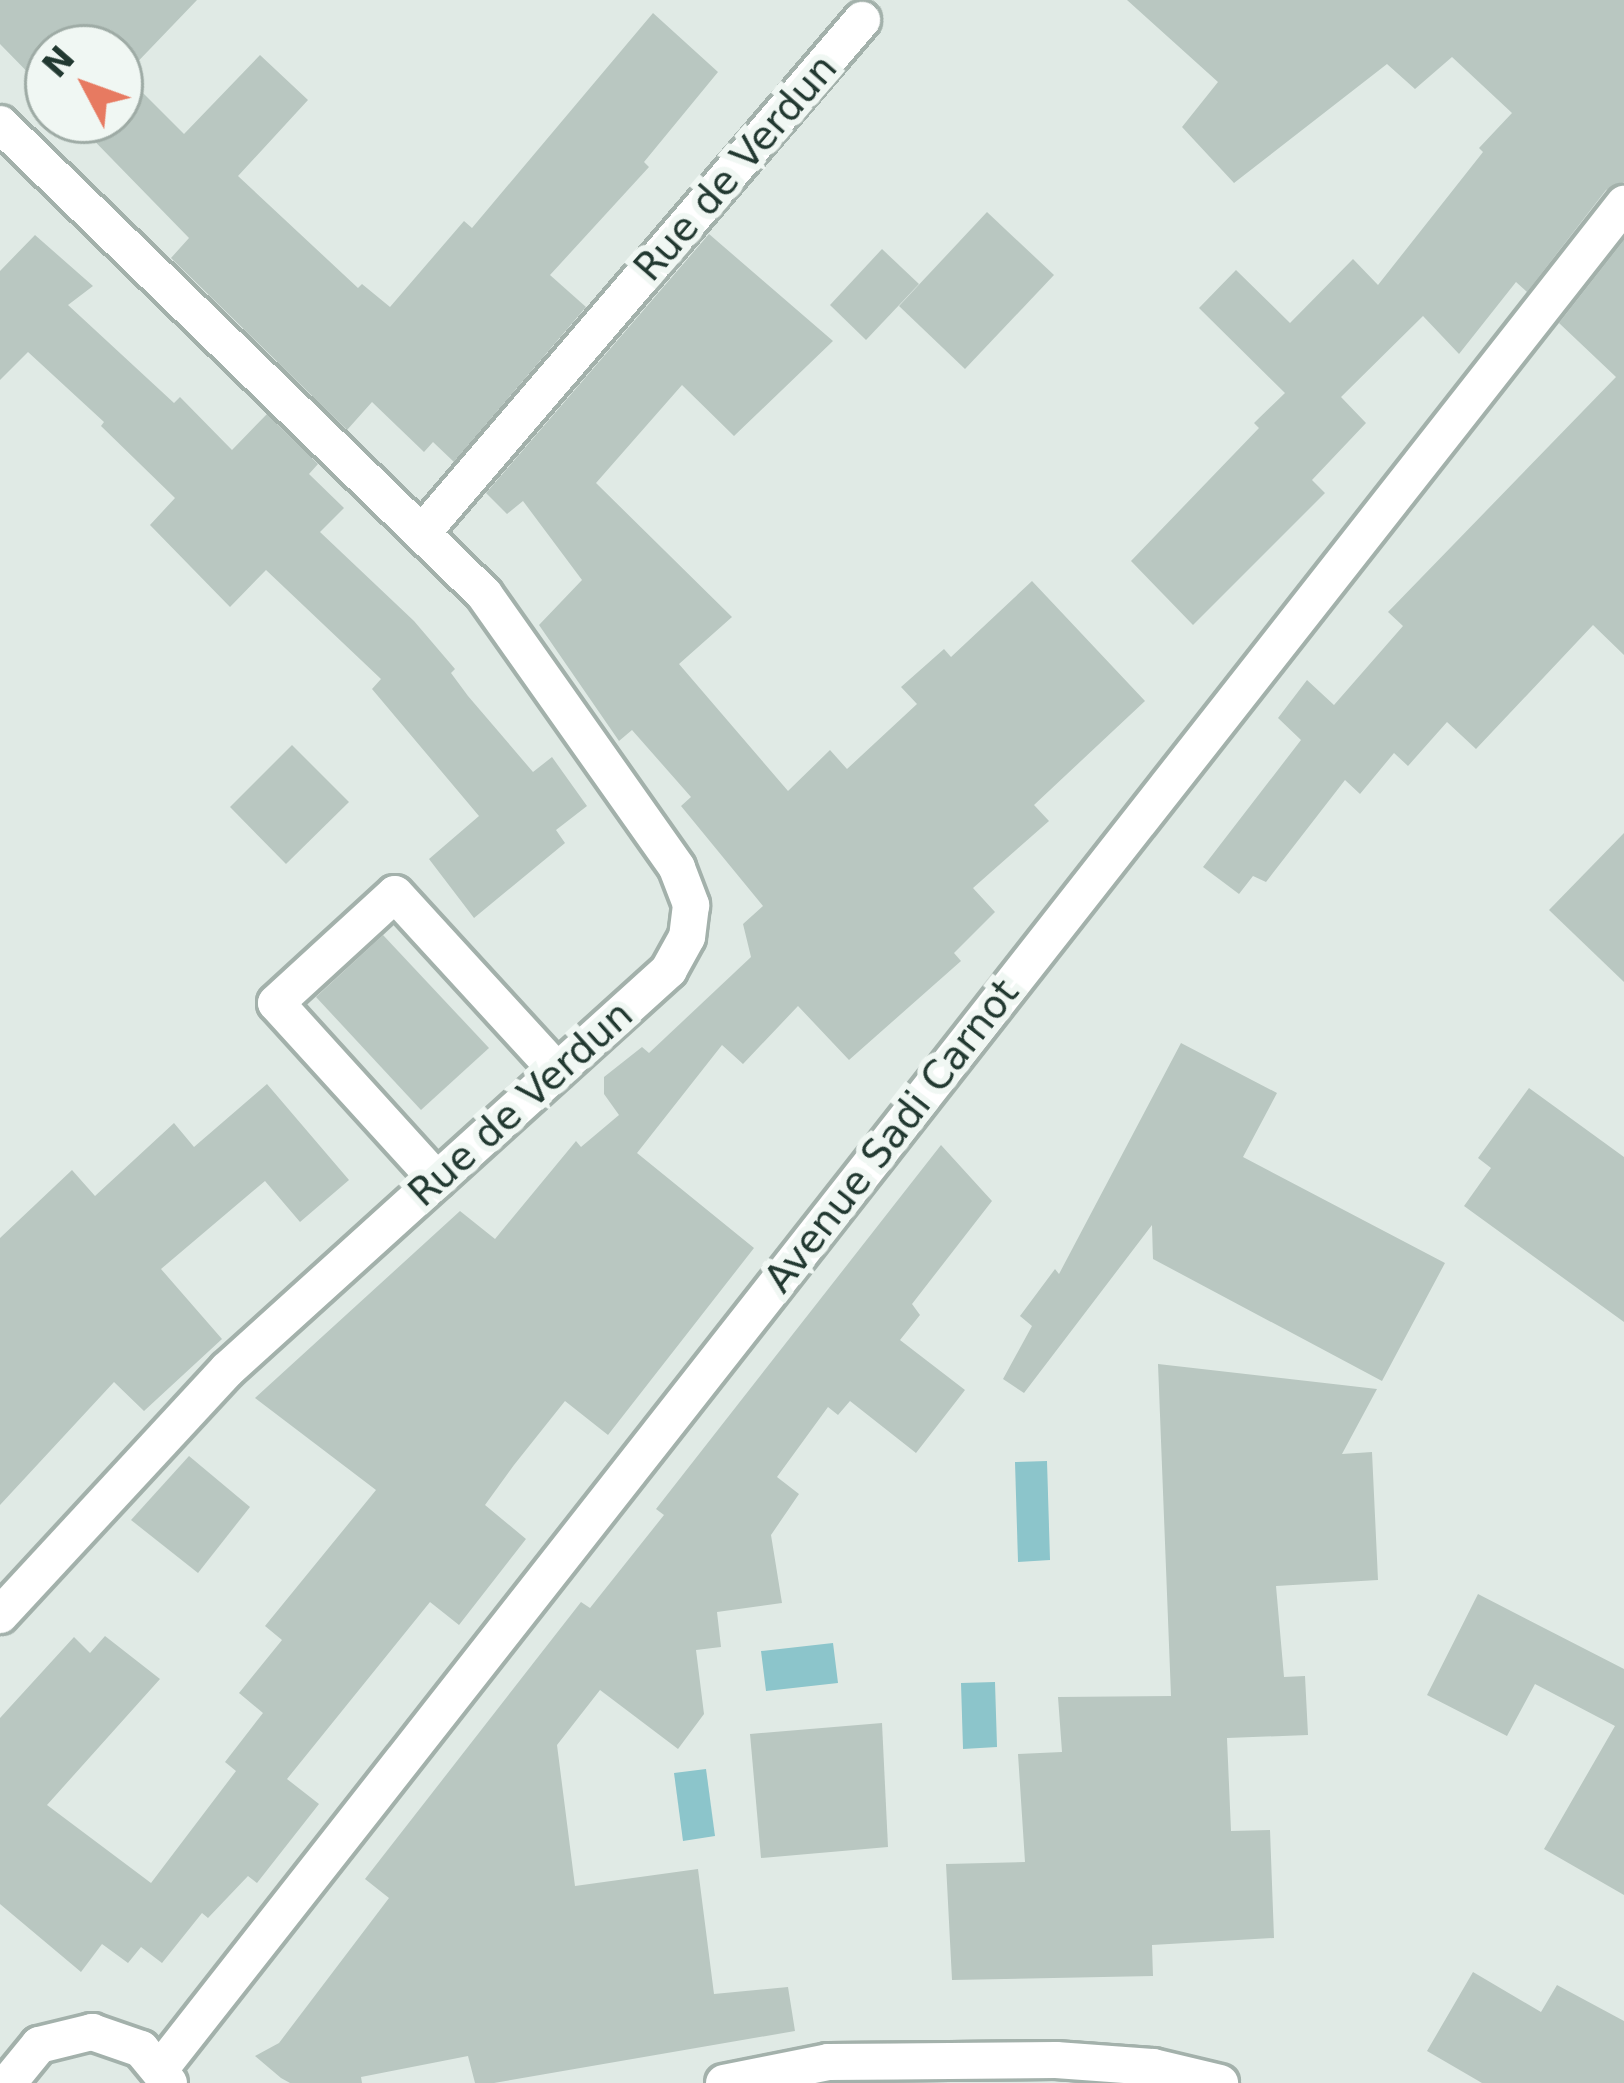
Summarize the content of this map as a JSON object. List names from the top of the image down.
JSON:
{
  "streets": {
    "street": ["Rue de Verdun", "Avenue Sadi Carnot"]
  },
  "north": "top left"
}
